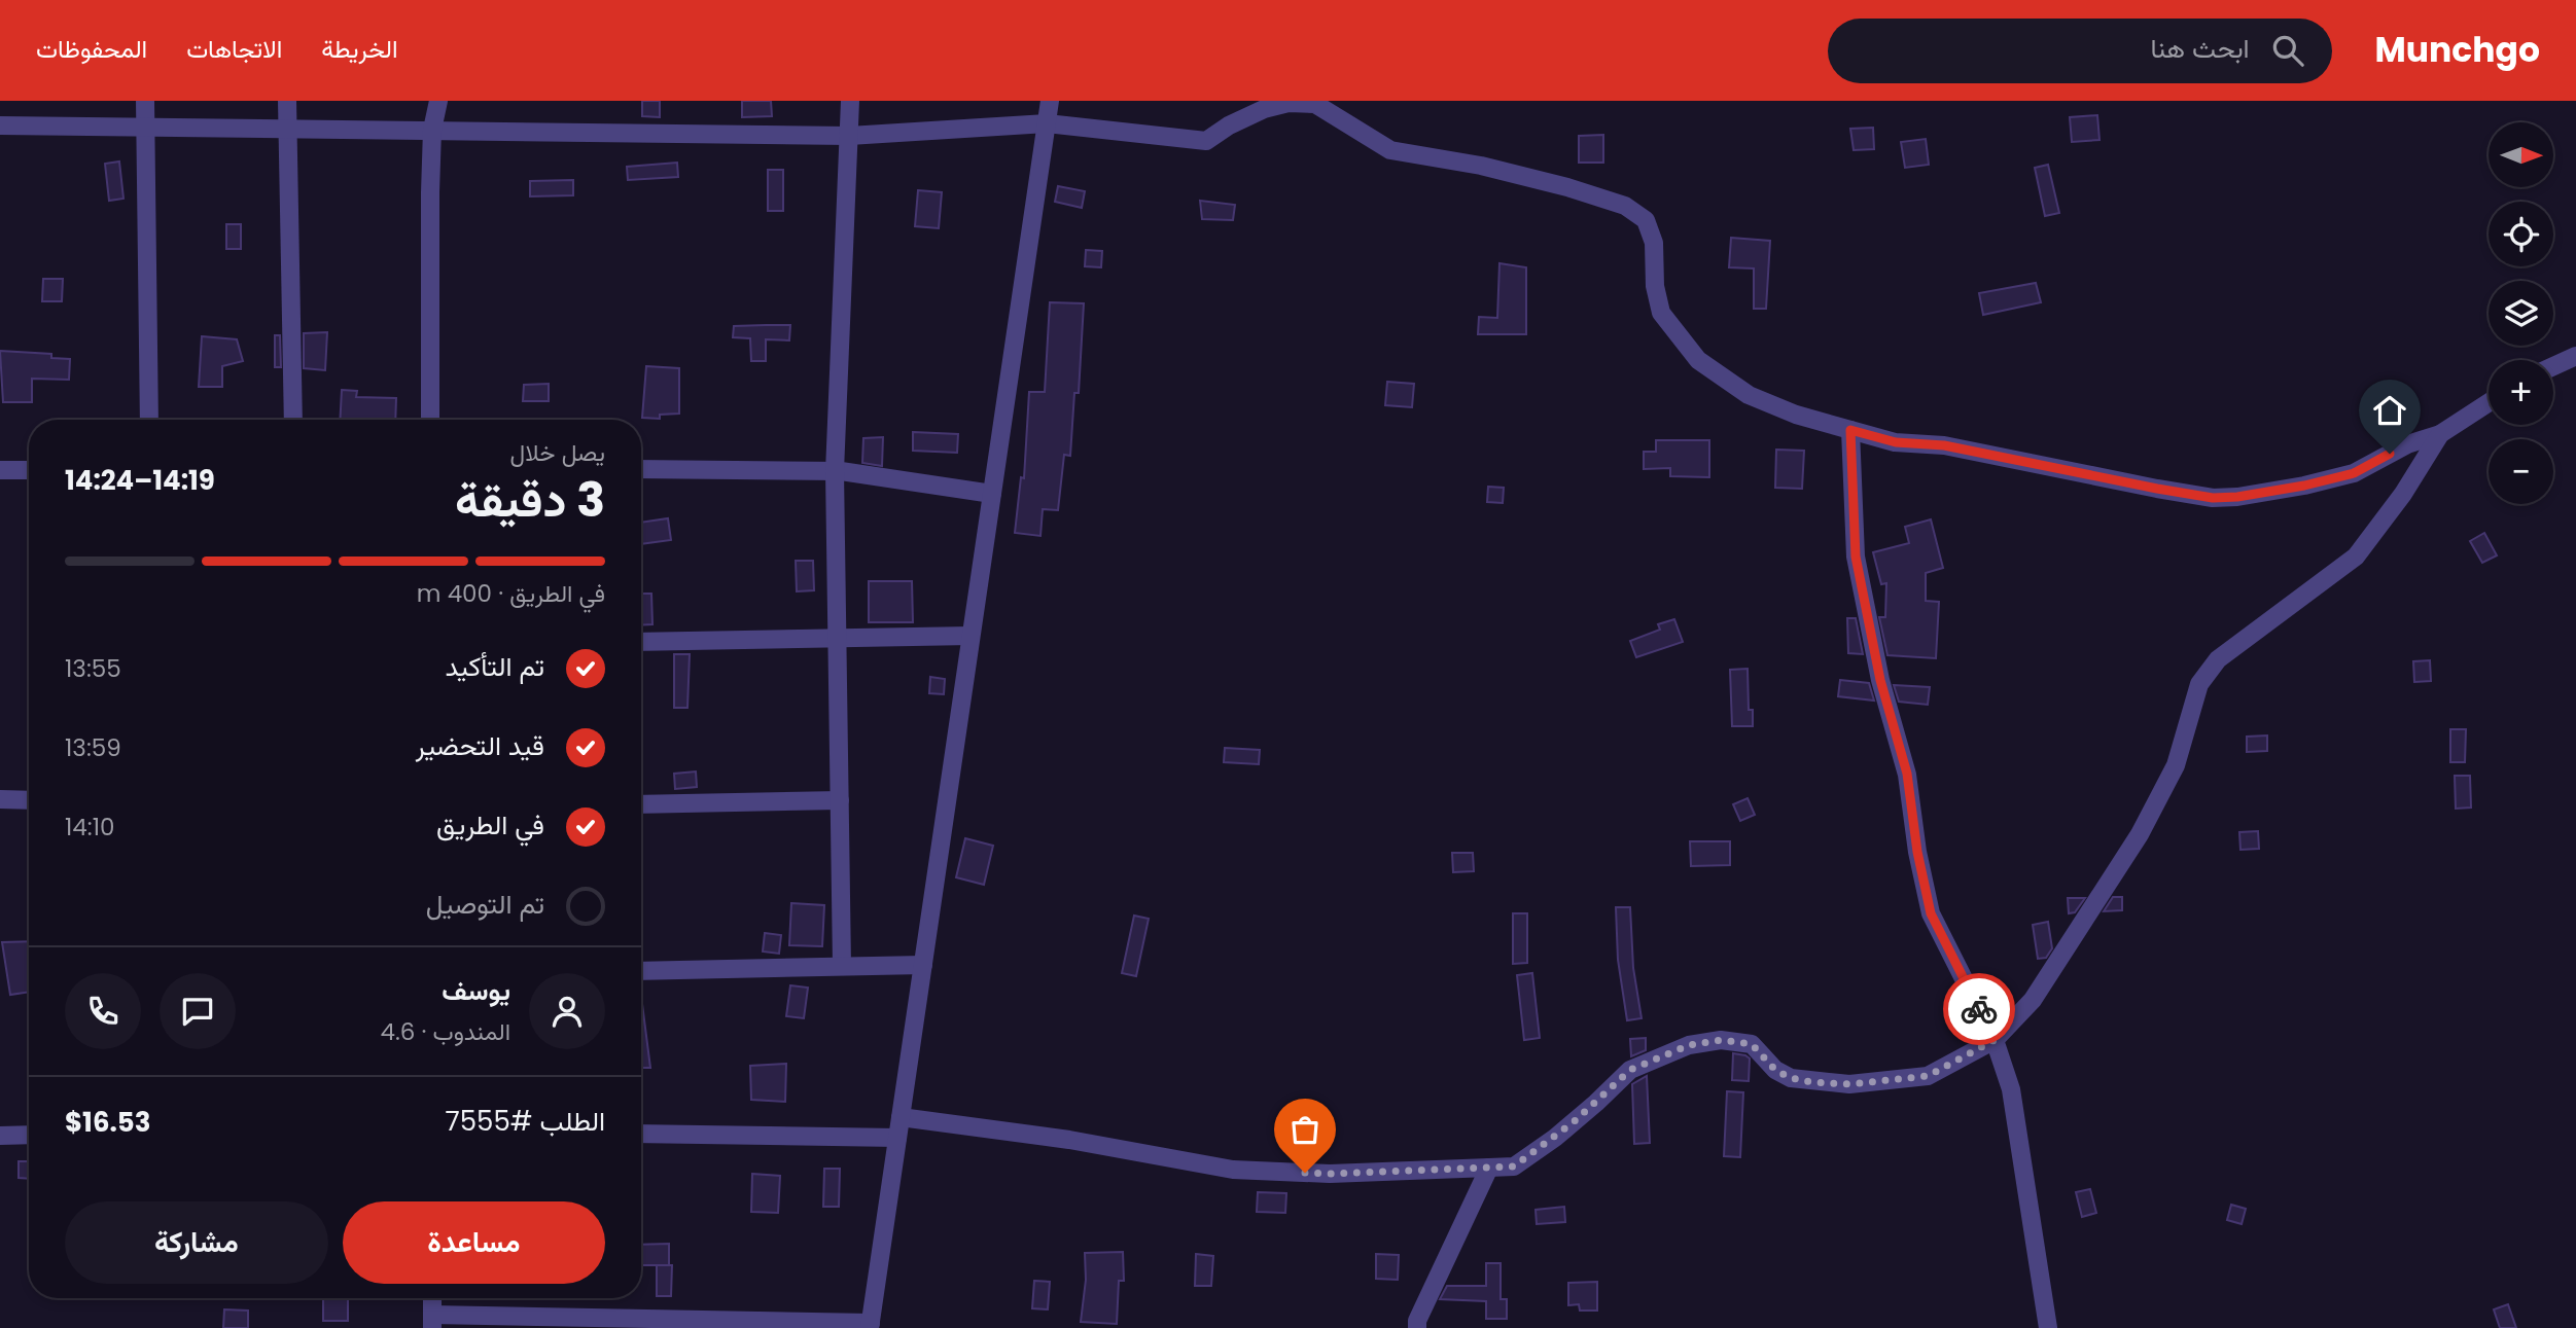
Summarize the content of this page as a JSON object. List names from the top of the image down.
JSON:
{
  "north": "right",
  "page": {
    "header": "Munchgo",
    "search": "ابحث هنا",
    "nav": ["الخريطة", "الاتجاهات", "المحفوظات"],
    "map_buttons": ["+", "−"],
    "heading": ["3 دقيقة", "يصل خلال", "14:19–14:24"],
    "panel": [
      "يوسف",
      "المندوب · 4.6",
      "الطلب #7555",
      "$16.53"
    ],
    "bar": "في الطريق · 400 m",
    "list": [
      ["تم التأكيد", "13:55"],
      ["قيد التحضير", "13:59"],
      ["في الطريق", "14:10"],
      "تم التوصيل"
    ],
    "buttons": ["مساعدة", "مشاركة"]
  }
}
